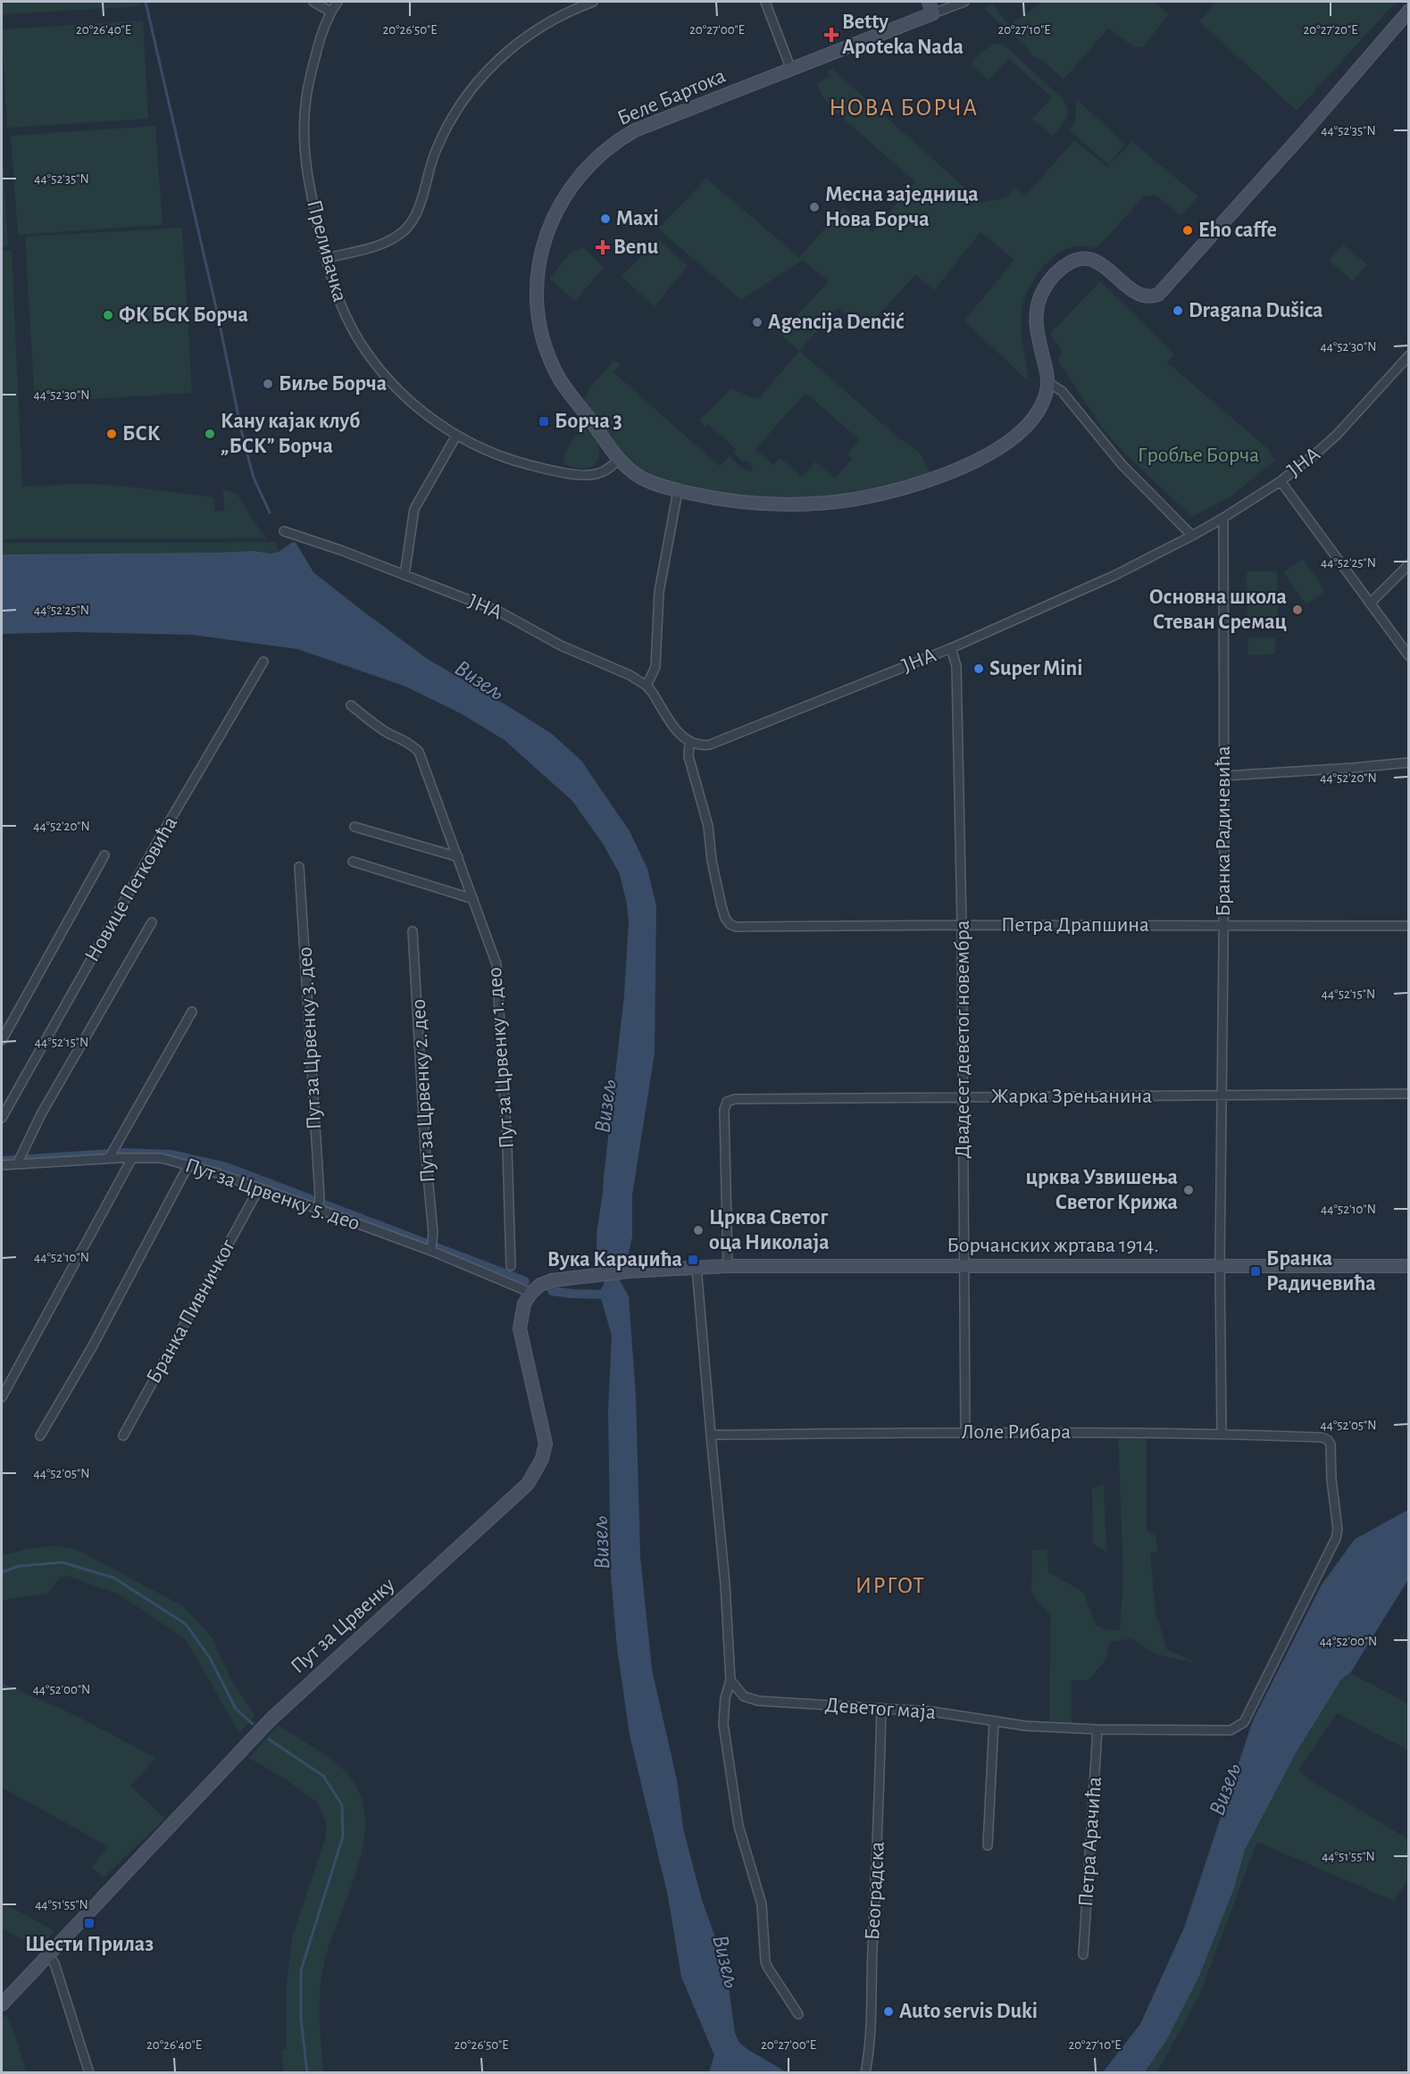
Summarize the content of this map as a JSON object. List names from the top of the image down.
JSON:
{
  "streets": {
    "street": [
      "Беле Бартока",
      "Преливачка",
      "ЈНА",
      "Бранка Радичевића",
      "Новице Петковића",
      "Петра Драпшина",
      "Пут за Црвенку 3. део",
      "Двадесет деветог новембра",
      "Пут за Црвенку 1. део",
      "Пут за Црвенку 2. део",
      "Жарка Зрењанина",
      "Пут за Црвенку 5. део",
      "Борчанских жртава 1914.",
      "Бранка Пивничког",
      "Лоле Рибара",
      "Пут за Црвенку",
      "Деветог маја",
      "Петра Арачића",
      "Београдска"
    ]
  },
  "crossings": [
    ["Беле Бартока", "Преливачка"],
    ["ЈНА", "Бранка Радичевића"],
    ["ЈНА", "Петра Драпшина"],
    ["ЈНА", "Двадесет деветог новембра"],
    ["Бранка Радичевића", "Петра Драпшина"],
    ["Бранка Радичевића", "Жарка Зрењанина"],
    ["Бранка Радичевића", "Борчанских жртава 1914."],
    ["Бранка Радичевића", "Лоле Рибара"],
    ["Петра Драпшина", "Двадесет деветог новембра"],
    ["Пут за Црвенку 3. део", "Пут за Црвенку 5. део"],
    ["Двадесет деветог новембра", "Жарка Зрењанина"],
    ["Двадесет деветог новембра", "Борчанских жртава 1914."],
    ["Двадесет деветог новембра", "Лоле Рибара"],
    ["Пут за Црвенку 2. део", "Пут за Црвенку 5. део"],
    ["Жарка Зрењанина", "Борчанских жртава 1914."],
    ["Пут за Црвенку 5. део", "Борчанских жртава 1914."],
    ["Пут за Црвенку 5. део", "Бранка Пивничког"],
    ["Пут за Црвенку 5. део", "Пут за Црвенку"],
    ["Борчанских жртава 1914.", "Пут за Црвенку"],
    ["Лоле Рибара", "Деветог маја"],
    ["Деветог маја", "Петра Арачића"],
    ["Деветог маја", "Београдска"]
  ],
  "districts": ["НОВА БОРЧА", "ИРГОТ"],
  "water": ["Визељ"],
  "parks": ["Гробље Борча"],
  "places": {
    "health": ["Betty Apoteka Nada", "Benu"],
    "other": [
      "Месна заједница Нова Борча",
      "Maxi",
      "Eho caffe",
      "Dragana Dušica",
      "ФК БСК Борча",
      "Agencija Denčić",
      "Биље Борча",
      "БСК",
      "Кану кајак клуб „БСК” Борча",
      "Основна школа Стеван Сремац",
      "Super Mini",
      "црква Узвишења Светог Крижа",
      "Црква Светог оца Николаја",
      "Auto servis Duki"
    ],
    "transit": [
      "Борча 3",
      "Вука Караџића",
      "Бранка Радичевића",
      "Шести Прилаз"
    ]
  },
  "coordinates": [
    "20°26'40\"E",
    "20°26'50\"E",
    "20°27'00\"E",
    "20°27'10\"E",
    "20°27'20\"E",
    "44°52'35\"N",
    "44°52'30\"N",
    "44°52'25\"N",
    "44°52'20\"N",
    "44°52'15\"N",
    "44°52'10\"N",
    "44°52'05\"N",
    "44°52'00\"N",
    "44°51'55\"N"
  ]
}
